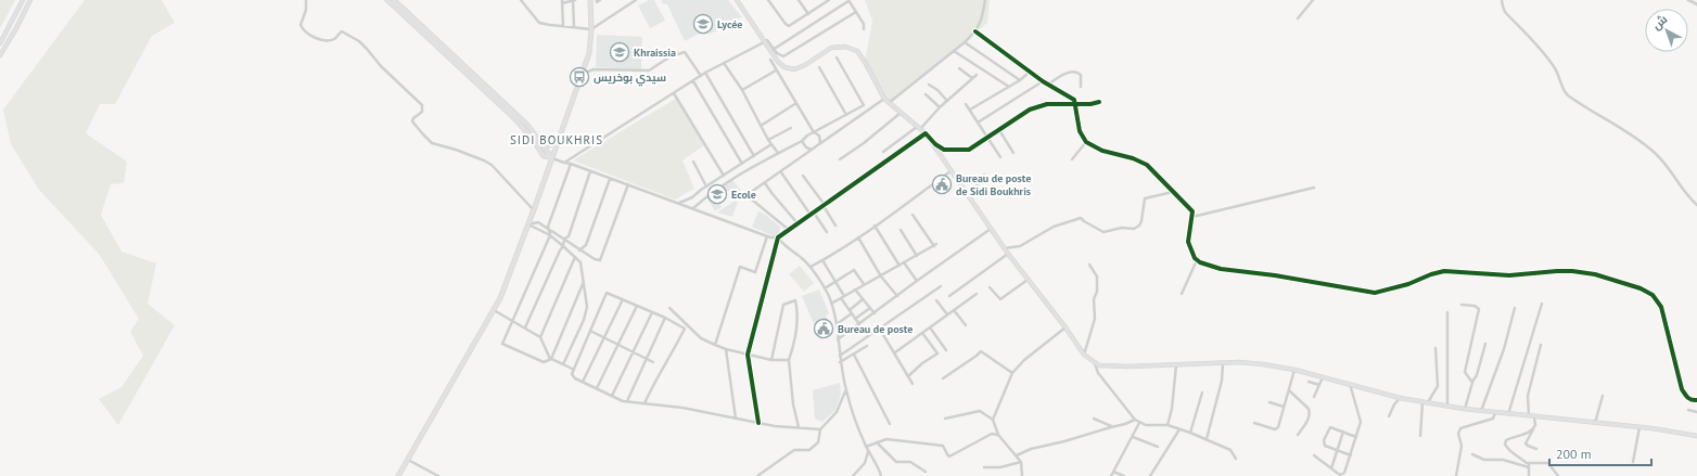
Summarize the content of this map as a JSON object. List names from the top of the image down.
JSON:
{
  "districts": ["SIDI BOUKHRIS"],
  "places": {
    "school or university": ["Lycée", "Khraissia", "Ecole"],
    "bus stop": ["سيدي بوخريس"],
    "public building": ["Bureau de poste de Sidi Boukhris", "Bureau de poste"]
  },
  "scale_bar": "200 m",
  "north": "top left"
}
